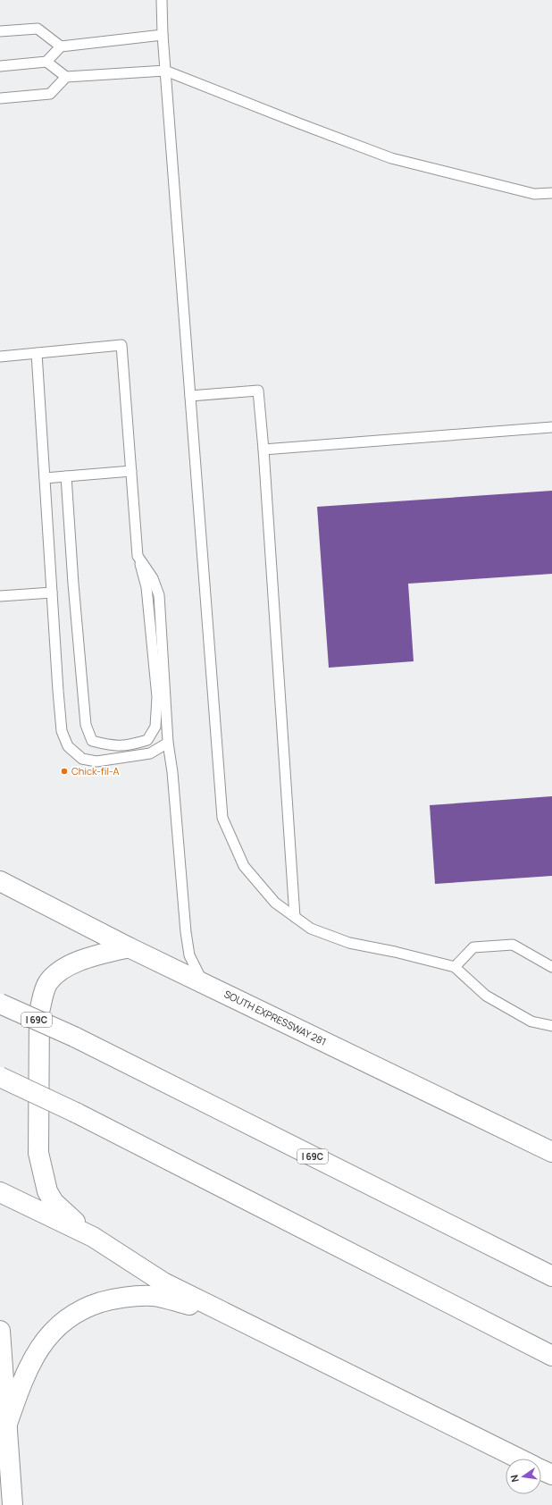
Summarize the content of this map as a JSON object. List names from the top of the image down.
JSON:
{
  "streets": {
    "main road": ["SOUTH EXPRESSWAY 281", "I 69C"]
  },
  "places": ["Chick-fil-A"],
  "north": "left"
}
